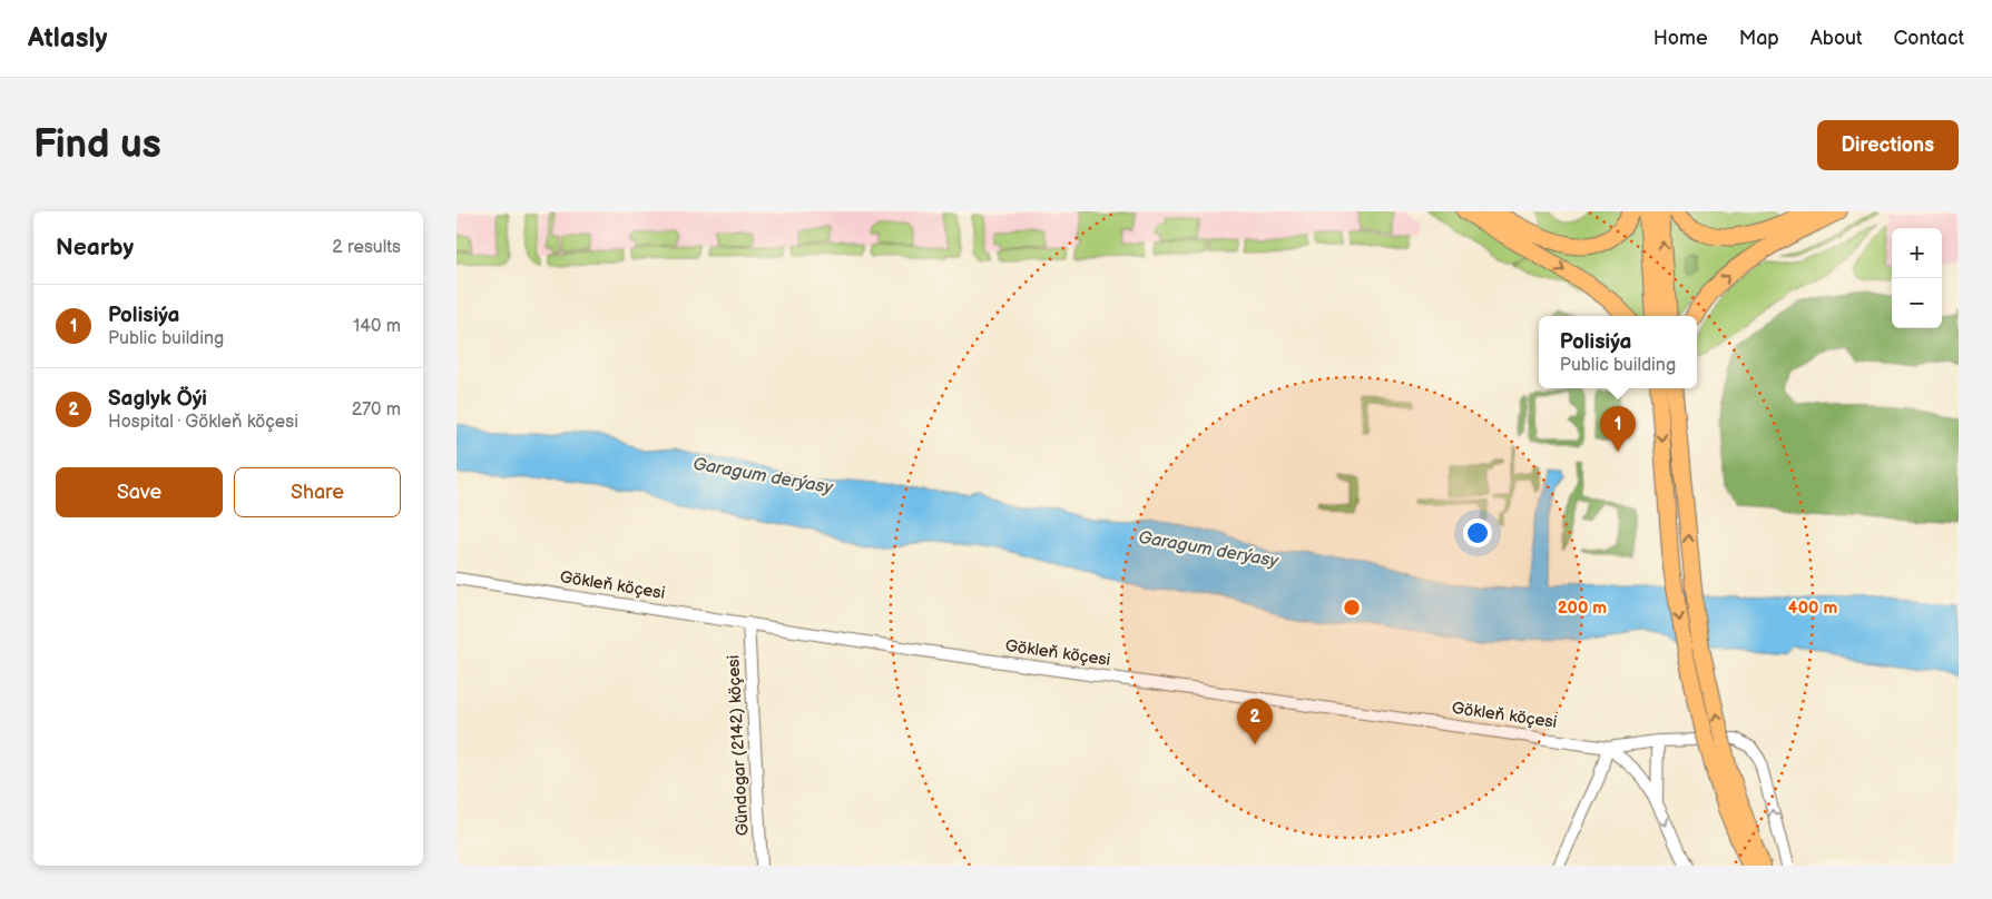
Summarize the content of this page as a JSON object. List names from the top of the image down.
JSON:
{
  "streets": {
    "street": ["Gökleň köçesi", "Gündogar (2142) köçesi"]
  },
  "crossings": [
    ["Gökleň köçesi", "Gündogar (2142) köçesi"]
  ],
  "water": ["Garagum derýasy"],
  "page": {
    "header": "Atlasly",
    "nav": [
      "Home",
      "Map",
      "About",
      "Contact"
    ],
    "buttons": [
      "Directions",
      ["Save", "Share"]
    ],
    "title": "Find us",
    "heading": ["Nearby", "2 results"],
    "map_buttons": ["+", "−"],
    "list": [
      {
        "mark": "1",
        "name": "Polisiýa",
        "note": "Public building",
        "value": "140 m"
      },
      {
        "mark": "2",
        "name": "Saglyk Öýi",
        "note": "Hospital · Gökleň köçesi",
        "value": "270 m"
      }
    ],
    "popup": ["Polisiýa", "Public building"],
    "pins": ["1", "2"]
  },
  "rings": ["200 m", "400 m"]
}
